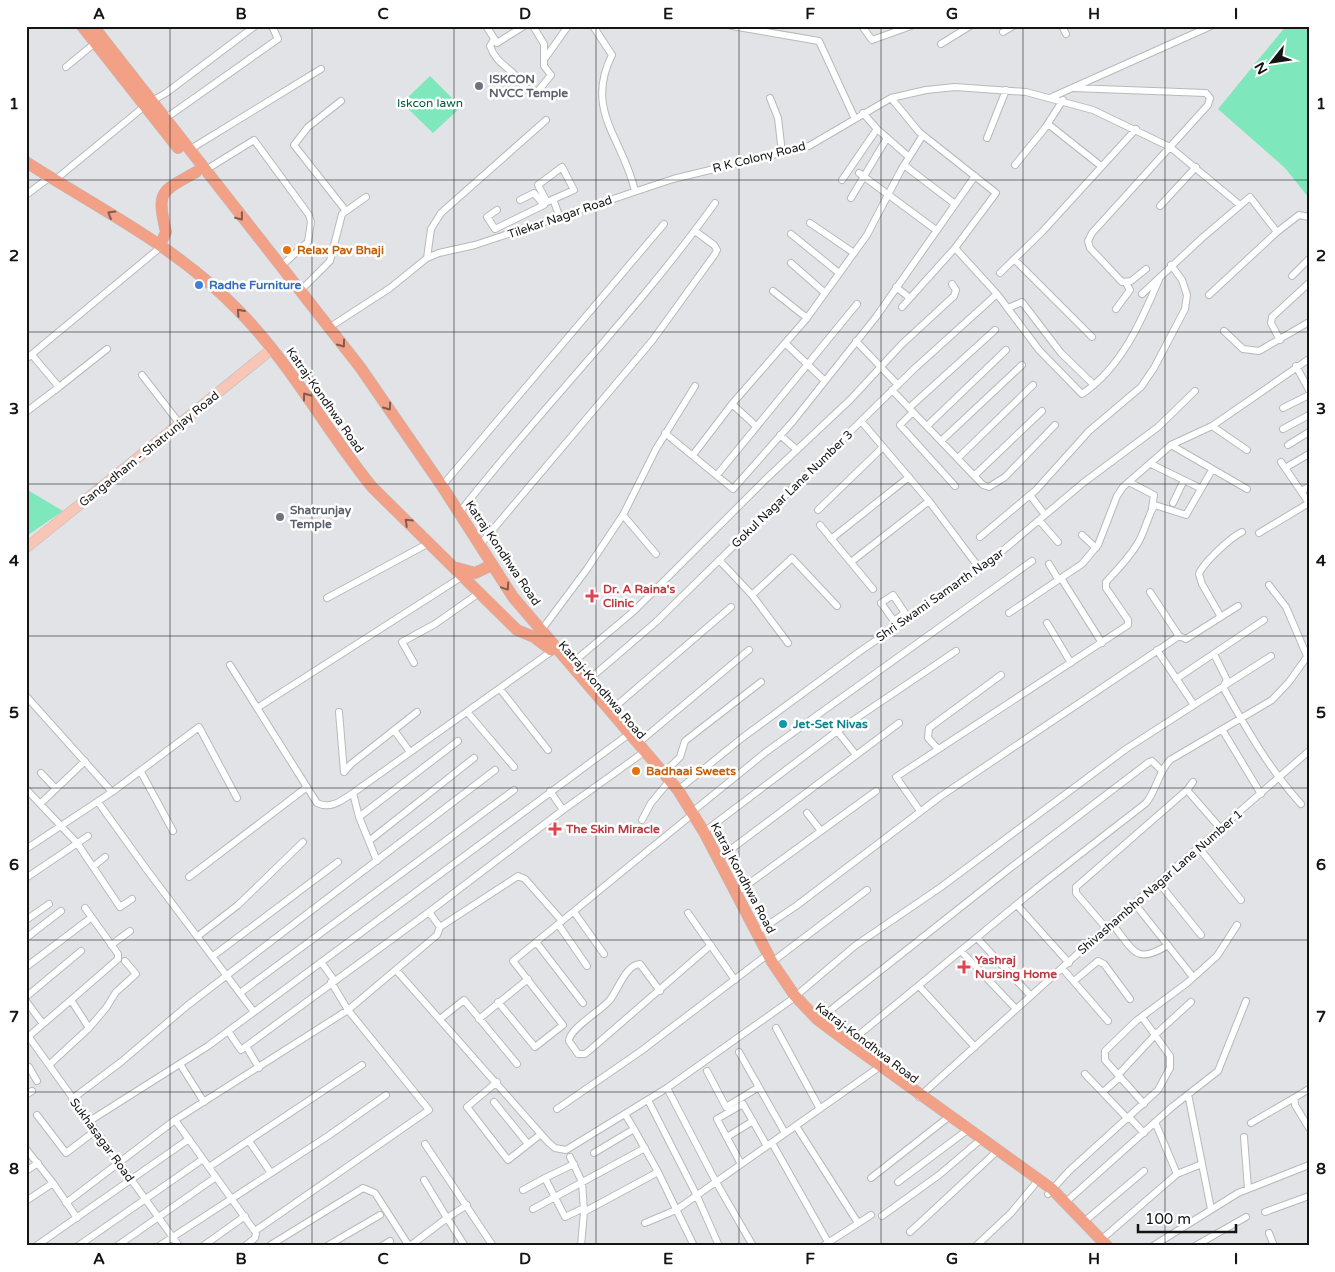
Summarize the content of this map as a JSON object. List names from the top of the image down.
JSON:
{
  "streets": {
    "highway": ["Katraj-Kondhwa Road", "Katraj Kondhwa Road"],
    "main road": ["Gangadham - Shatrunjay Road"],
    "street": [
      "R K Colony Road",
      "Tilekar Nagar Road",
      "Gokul Nagar Lane Number 3",
      "Shri Swami Samarth Nagar",
      "Shivashambho Nagar Lane Number 1",
      "Sukhasagar Road"
    ]
  },
  "crossings": [
    ["R K Colony Road", "Tilekar Nagar Road"],
    ["Tilekar Nagar Road", "Katraj Kondhwa Road"],
    ["Katraj-Kondhwa Road", "Gangadham - Shatrunjay Road"],
    ["Katraj-Kondhwa Road", "Katraj Kondhwa Road"],
    ["Katraj-Kondhwa Road", "Shivashambho Nagar Lane Number 1"],
    ["Gokul Nagar Lane Number 3", "Katraj Kondhwa Road"],
    ["Katraj Kondhwa Road", "Shri Swami Samarth Nagar"]
  ],
  "one_way": ["Katraj Kondhwa Road"],
  "parks": ["Iskcon lawn"],
  "places": {
    "other": [
      "ISKCON NVCC Temple",
      "Relax Pav Bhaji",
      "Radhe Furniture",
      "Shatrunjay Temple",
      "Jet-Set Nivas",
      "Badhaai Sweets"
    ],
    "health": ["Dr. A Raina's Clinic", "The Skin Miracle", "Yashraj Nursing Home"]
  },
  "scale_bar": "100 m",
  "north": "bottom left",
  "grid": {
    "columns": [
      "A",
      "B",
      "C",
      "D",
      "E",
      "F",
      "G",
      "H",
      "I"
    ],
    "rows": [
      "1",
      "2",
      "3",
      "4",
      "5",
      "6",
      "7",
      "8"
    ]
  }
}
